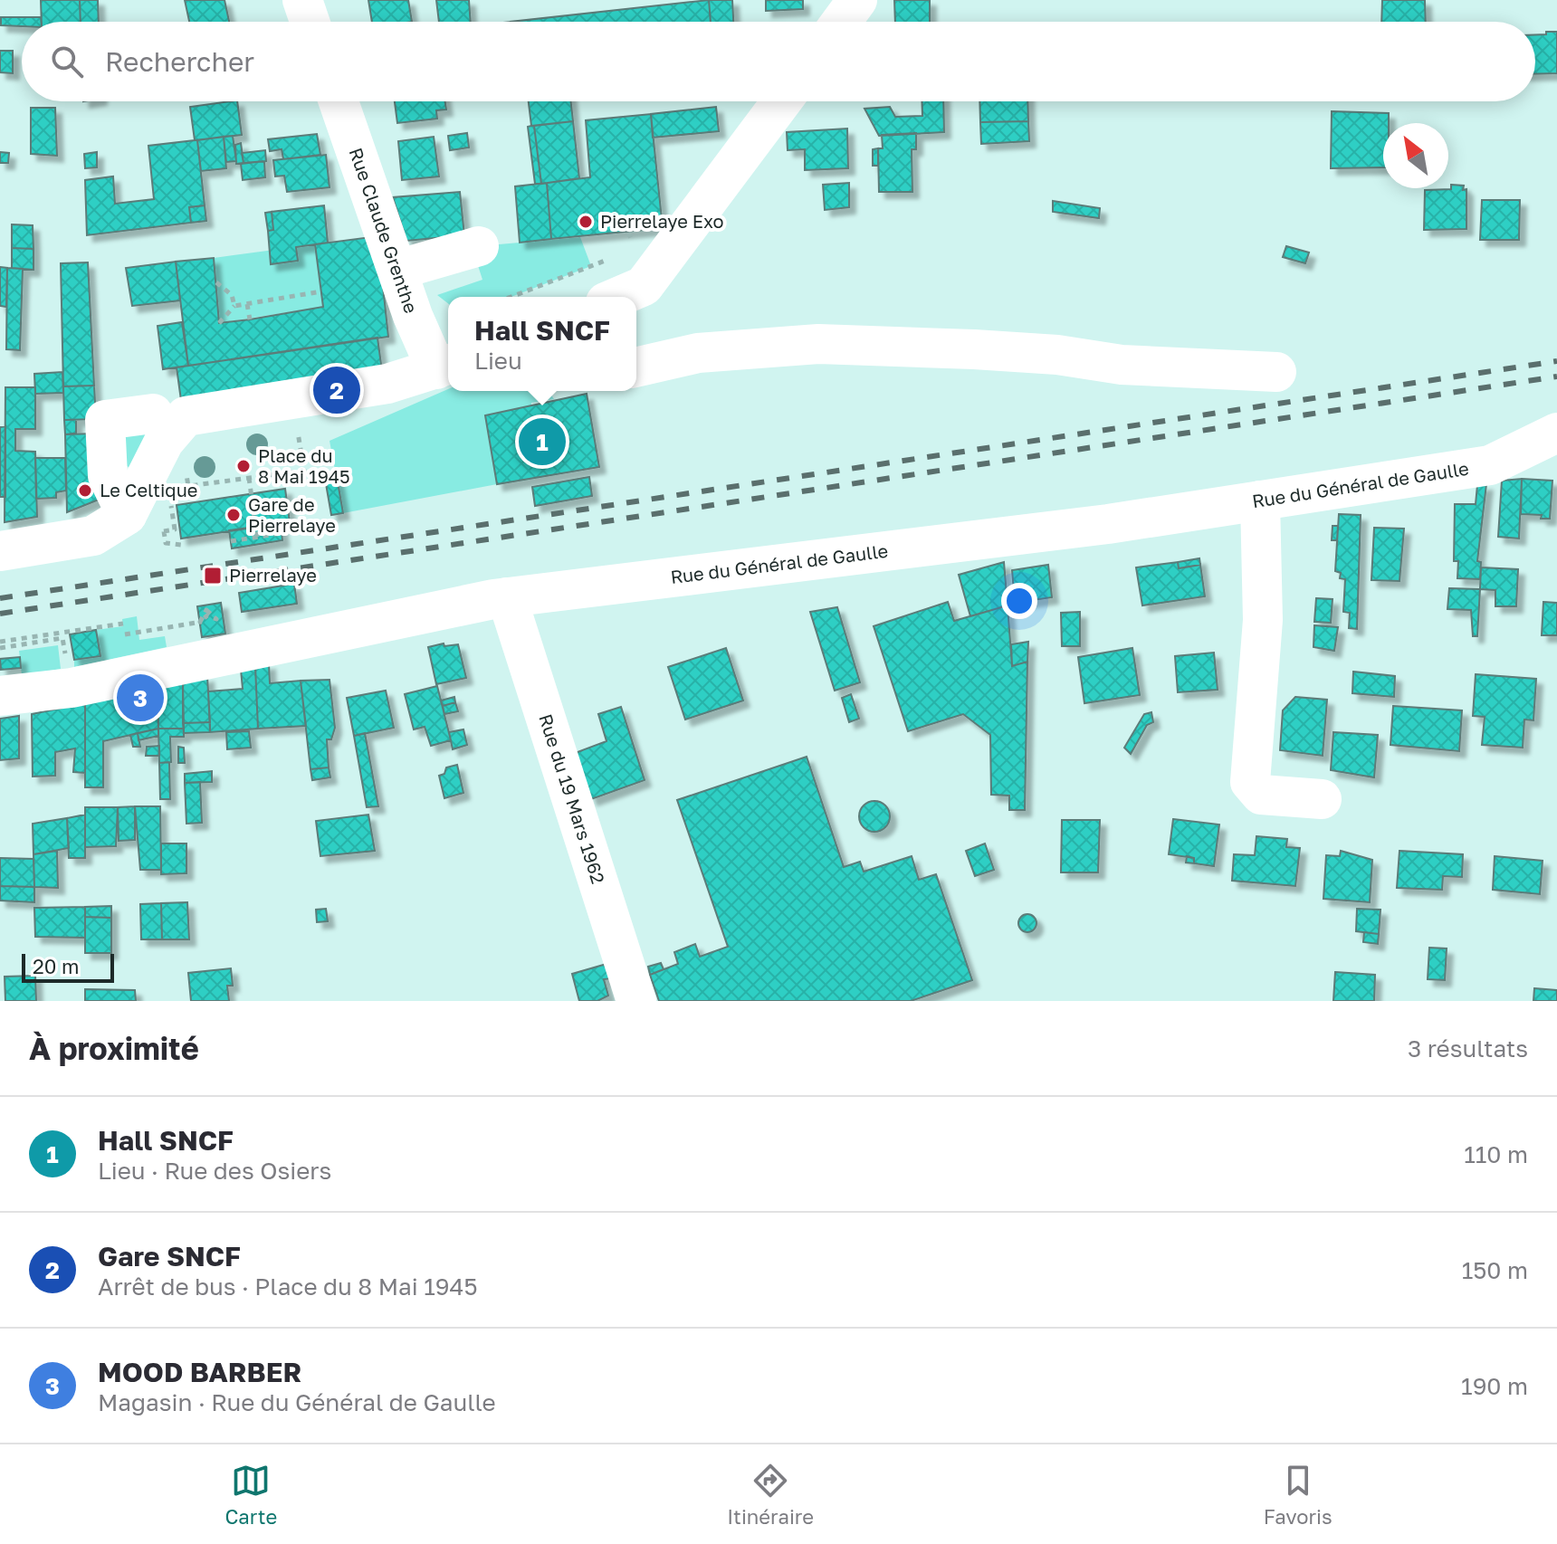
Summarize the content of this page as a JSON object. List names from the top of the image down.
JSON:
{
  "streets": {
    "street": ["Rue Claude Grenthe", "Rue du Général de Gaulle", "Rue du 19 Mars 1962"]
  },
  "crossings": [
    ["Rue du Général de Gaulle", "Rue du 19 Mars 1962"]
  ],
  "places": {
    "other": [
      "Pierrelaye Exo",
      "Place du 8 Mai 1945",
      "Le Celtique",
      "Gare de Pierrelaye"
    ],
    "transit": ["Pierrelaye"]
  },
  "scale_bar": "20 m",
  "north": "top left",
  "page": {
    "search": "Rechercher",
    "popup": ["Hall SNCF", "Lieu"],
    "pins": ["2", "1", "3"],
    "scale": "20 m",
    "heading": ["À proximité", "3 résultats"],
    "list": [
      {
        "mark": "1",
        "name": "Hall SNCF",
        "note": "Lieu · Rue des Osiers",
        "value": "110 m"
      },
      {
        "mark": "2",
        "name": "Gare SNCF",
        "note": "Arrêt de bus · Place du 8 Mai 1945",
        "value": "150 m"
      },
      {
        "mark": "3",
        "name": "MOOD BARBER",
        "note": "Magasin · Rue du Général de Gaulle",
        "value": "190 m"
      }
    ],
    "nav": ["Carte", "Itinéraire", "Favoris"]
  }
}
